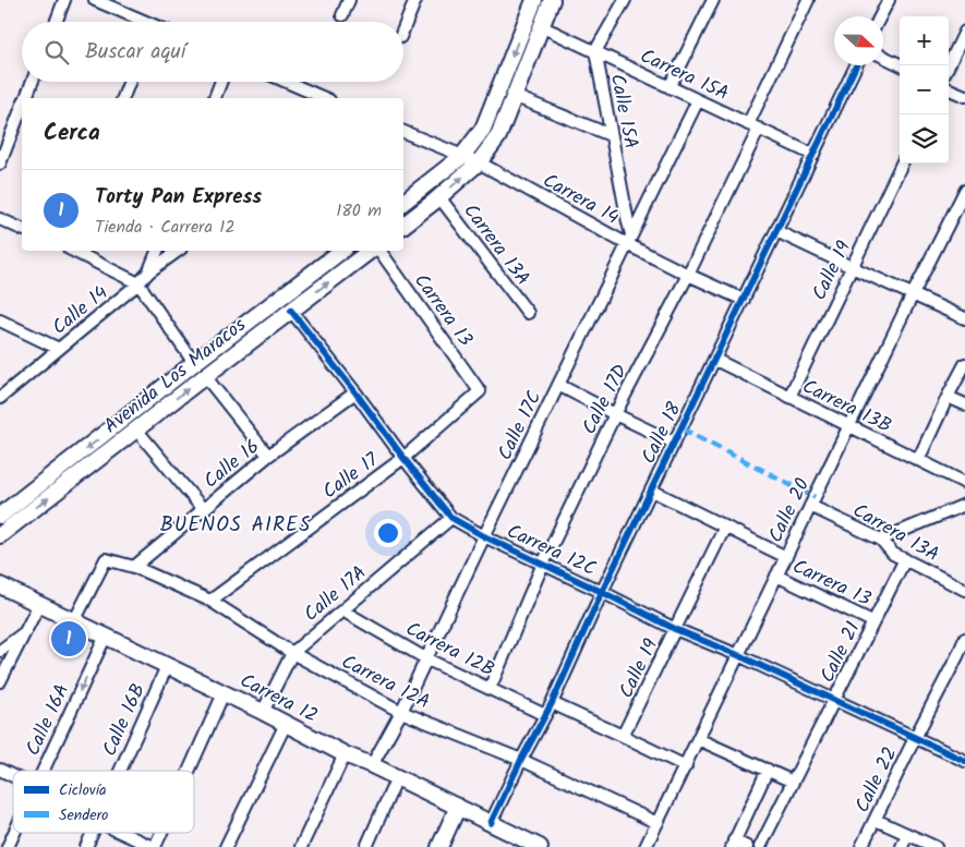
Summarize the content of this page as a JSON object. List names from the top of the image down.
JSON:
{
  "streets": {
    "street": [
      "Carrera 15A",
      "Calle 15A",
      "Carrera 14",
      "Carrera 13A",
      "Calle 19",
      "Calle 14",
      "Carrera 13",
      "Avenida Los Maracos",
      "Calle 17D",
      "Carrera 13B",
      "Calle 17C",
      "Calle 18",
      "Calle 16",
      "Calle 17",
      "Calle 20",
      "Carrera 12C",
      "Calle 17A",
      "Carrera 12B",
      "Calle 21",
      "Carrera 12A",
      "Carrera 12",
      "Calle 16A",
      "Calle 16B",
      "Calle 22"
    ]
  },
  "crossings": [
    ["Carrera 15A", "Calle 15A"],
    ["Carrera 15A", "Calle 17D"],
    ["Carrera 15A", "Calle 17C"],
    ["Carrera 15A", "Calle 18"],
    ["Calle 15A", "Carrera 14"],
    ["Calle 15A", "Calle 17C"],
    ["Carrera 14", "Calle 17D"],
    ["Carrera 14", "Calle 17C"],
    ["Carrera 14", "Calle 18"],
    ["Carrera 13A", "Calle 20"],
    ["Carrera 13A", "Calle 21"],
    ["Calle 19", "Carrera 13"],
    ["Calle 19", "Carrera 13B"],
    ["Calle 19", "Carrera 12C"],
    ["Carrera 13", "Calle 18"],
    ["Carrera 13", "Calle 17"],
    ["Carrera 13", "Calle 20"],
    ["Carrera 13", "Calle 21"],
    ["Avenida Los Maracos", "Carrera 12C"],
    ["Calle 17D", "Carrera 12C"],
    ["Calle 17D", "Carrera 12B"],
    ["Carrera 13B", "Calle 18"],
    ["Carrera 13B", "Calle 20"],
    ["Calle 17C", "Carrera 12C"],
    ["Calle 17C", "Carrera 12B"],
    ["Calle 17C", "Carrera 12A"],
    ["Calle 17C", "Carrera 12"],
    ["Calle 18", "Carrera 12C"],
    ["Calle 18", "Carrera 12B"],
    ["Calle 18", "Carrera 12A"],
    ["Calle 18", "Carrera 12"],
    ["Calle 16", "Carrera 12C"],
    ["Calle 16", "Carrera 12A"],
    ["Calle 17", "Carrera 12C"],
    ["Calle 17", "Carrera 12A"],
    ["Calle 20", "Carrera 12C"],
    ["Calle 20", "Carrera 12A"],
    ["Carrera 12C", "Calle 17A"],
    ["Carrera 12C", "Calle 21"],
    ["Carrera 12C", "Calle 22"],
    ["Calle 17A", "Carrera 12B"],
    ["Calle 17A", "Carrera 12A"],
    ["Calle 17A", "Carrera 12"],
    ["Carrera 12A", "Carrera 12"],
    ["Carrera 12", "Calle 16A"],
    ["Carrera 12", "Calle 16B"]
  ],
  "districts": ["BUENOS AIRES"],
  "legend": ["Ciclovía", "Sendero"],
  "north": "right",
  "page": {
    "map_buttons": ["+", "−"],
    "search": "Buscar aquí",
    "heading": "Cerca",
    "list": [
      {
        "mark": "1",
        "name": "Torty Pan Express",
        "note": "Tienda · Carrera 12",
        "value": "180 m"
      }
    ],
    "pins": "1"
  }
}
